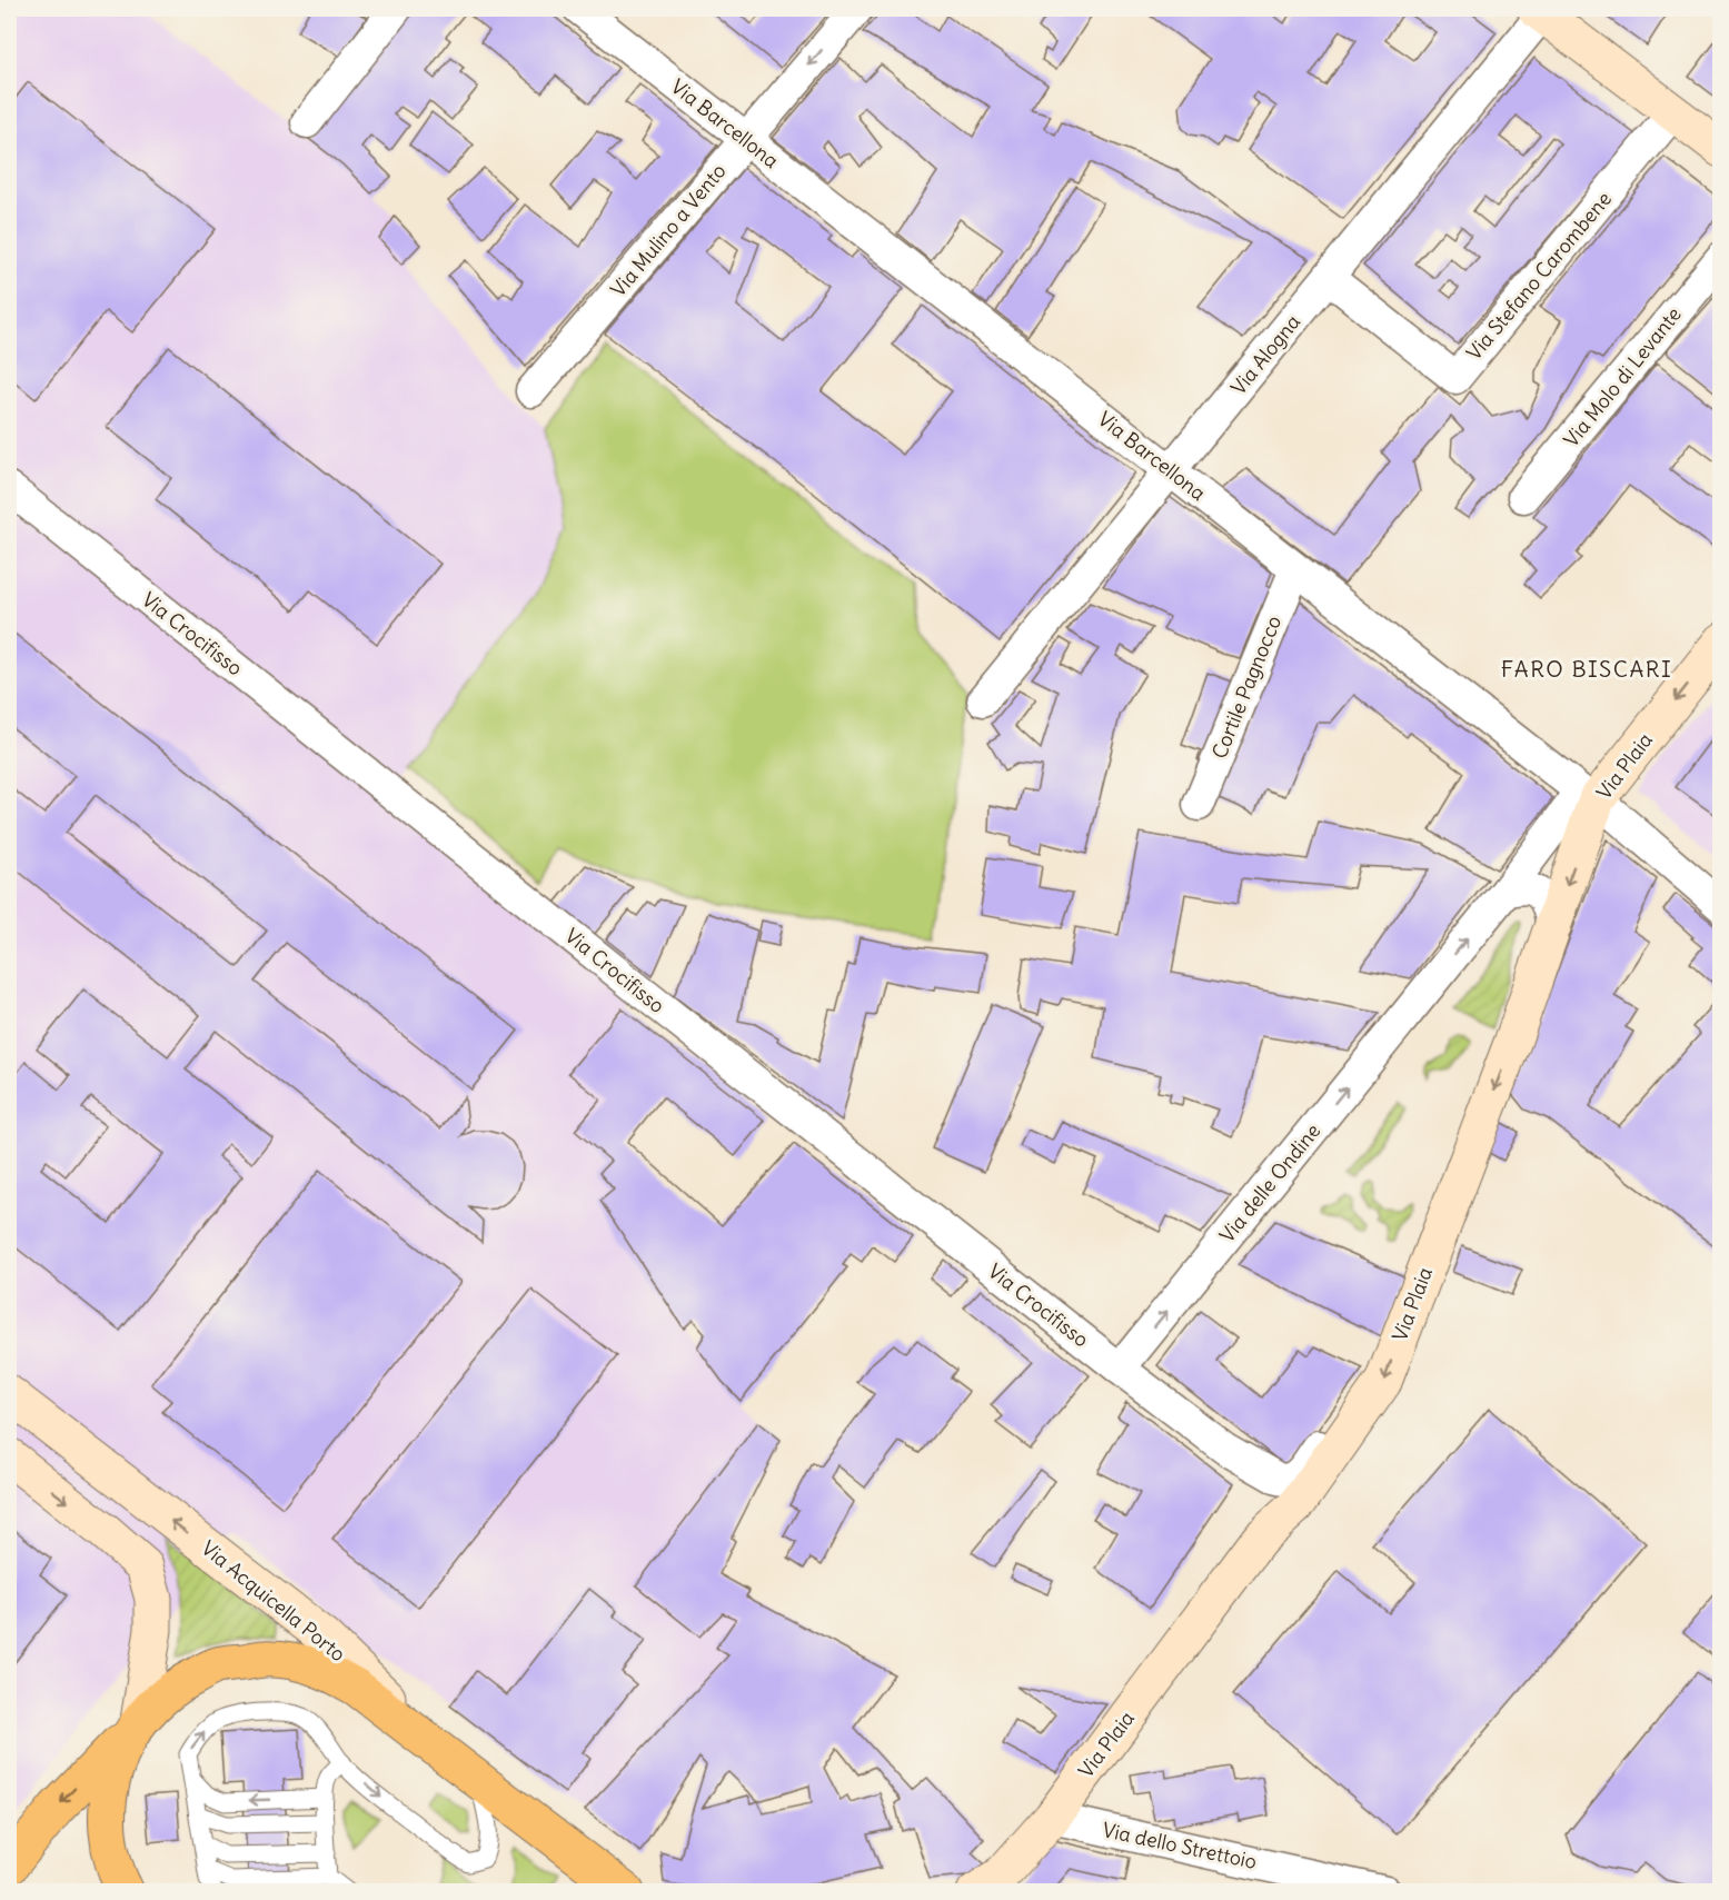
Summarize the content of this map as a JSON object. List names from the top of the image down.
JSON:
{
  "streets": {
    "main road": ["Via Acquicella Porto"],
    "street": [
      "Via Barcellona",
      "Via Mulino a Vento",
      "Via Stefano Carombene",
      "Via Alogna",
      "Via Molo di Levante",
      "Via Crocifisso",
      "Cortile Pagnocco",
      "Via Plaia",
      "Via delle Ondine",
      "Via dello Strettoio"
    ]
  },
  "crossings": [
    ["Via Barcellona", "Via Mulino a Vento"],
    ["Via Barcellona", "Via Alogna"],
    ["Via Barcellona", "Cortile Pagnocco"],
    ["Via Barcellona", "Via Plaia"],
    ["Via Barcellona", "Via delle Ondine"],
    ["Via Stefano Carombene", "Via Alogna"],
    ["Via Crocifisso", "Via delle Ondine"],
    ["Via Plaia", "Via delle Ondine"],
    ["Via Plaia", "Via dello Strettoio"]
  ],
  "one_way": ["Via Plaia", "Via delle Ondine", "Via Acquicella Porto"],
  "districts": ["FARO BISCARI"]
}
